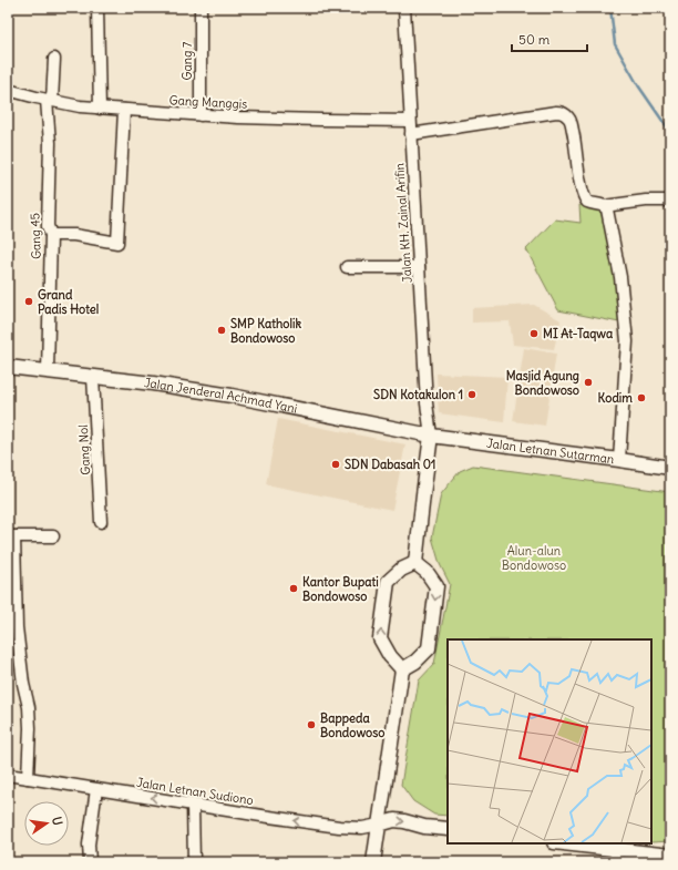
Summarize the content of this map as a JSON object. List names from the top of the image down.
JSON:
{
  "streets": {
    "main road": ["Jalan Jenderal Achmad Yani", "Jalan Letnan Sutarman"],
    "street": [
      "Gang 7",
      "Gang Manggis",
      "Jalan KH. Zainal Arifin",
      "Gang 45",
      "Gang Nol",
      "Jalan Letnan Sudiono"
    ]
  },
  "crossings": [
    ["Gang 7", "Gang Manggis"],
    ["Gang Manggis", "Jalan KH. Zainal Arifin"],
    ["Gang Manggis", "Gang 45"],
    ["Jalan KH. Zainal Arifin", "Jalan Jenderal Achmad Yani"],
    ["Jalan KH. Zainal Arifin", "Jalan Letnan Sutarman"],
    ["Gang 45", "Jalan Jenderal Achmad Yani"],
    ["Jalan Jenderal Achmad Yani", "Gang Nol"],
    ["Jalan Jenderal Achmad Yani", "Jalan Letnan Sutarman"]
  ],
  "one_way": ["Jalan Letnan Sudiono"],
  "parks": ["Alun-alun Bondowoso"],
  "places": [
    "Grand Padis Hotel",
    "SMP Katholik Bondowoso",
    "MI At-Taqwa",
    "Masjid Agung Bondowoso",
    "SDN Kotakulon 1",
    "Kodim",
    "SDN Dabasah 01",
    "Kantor Bupati Bondowoso",
    "Bappeda Bondowoso"
  ],
  "scale_bar": "50 m",
  "north": "right"
}
